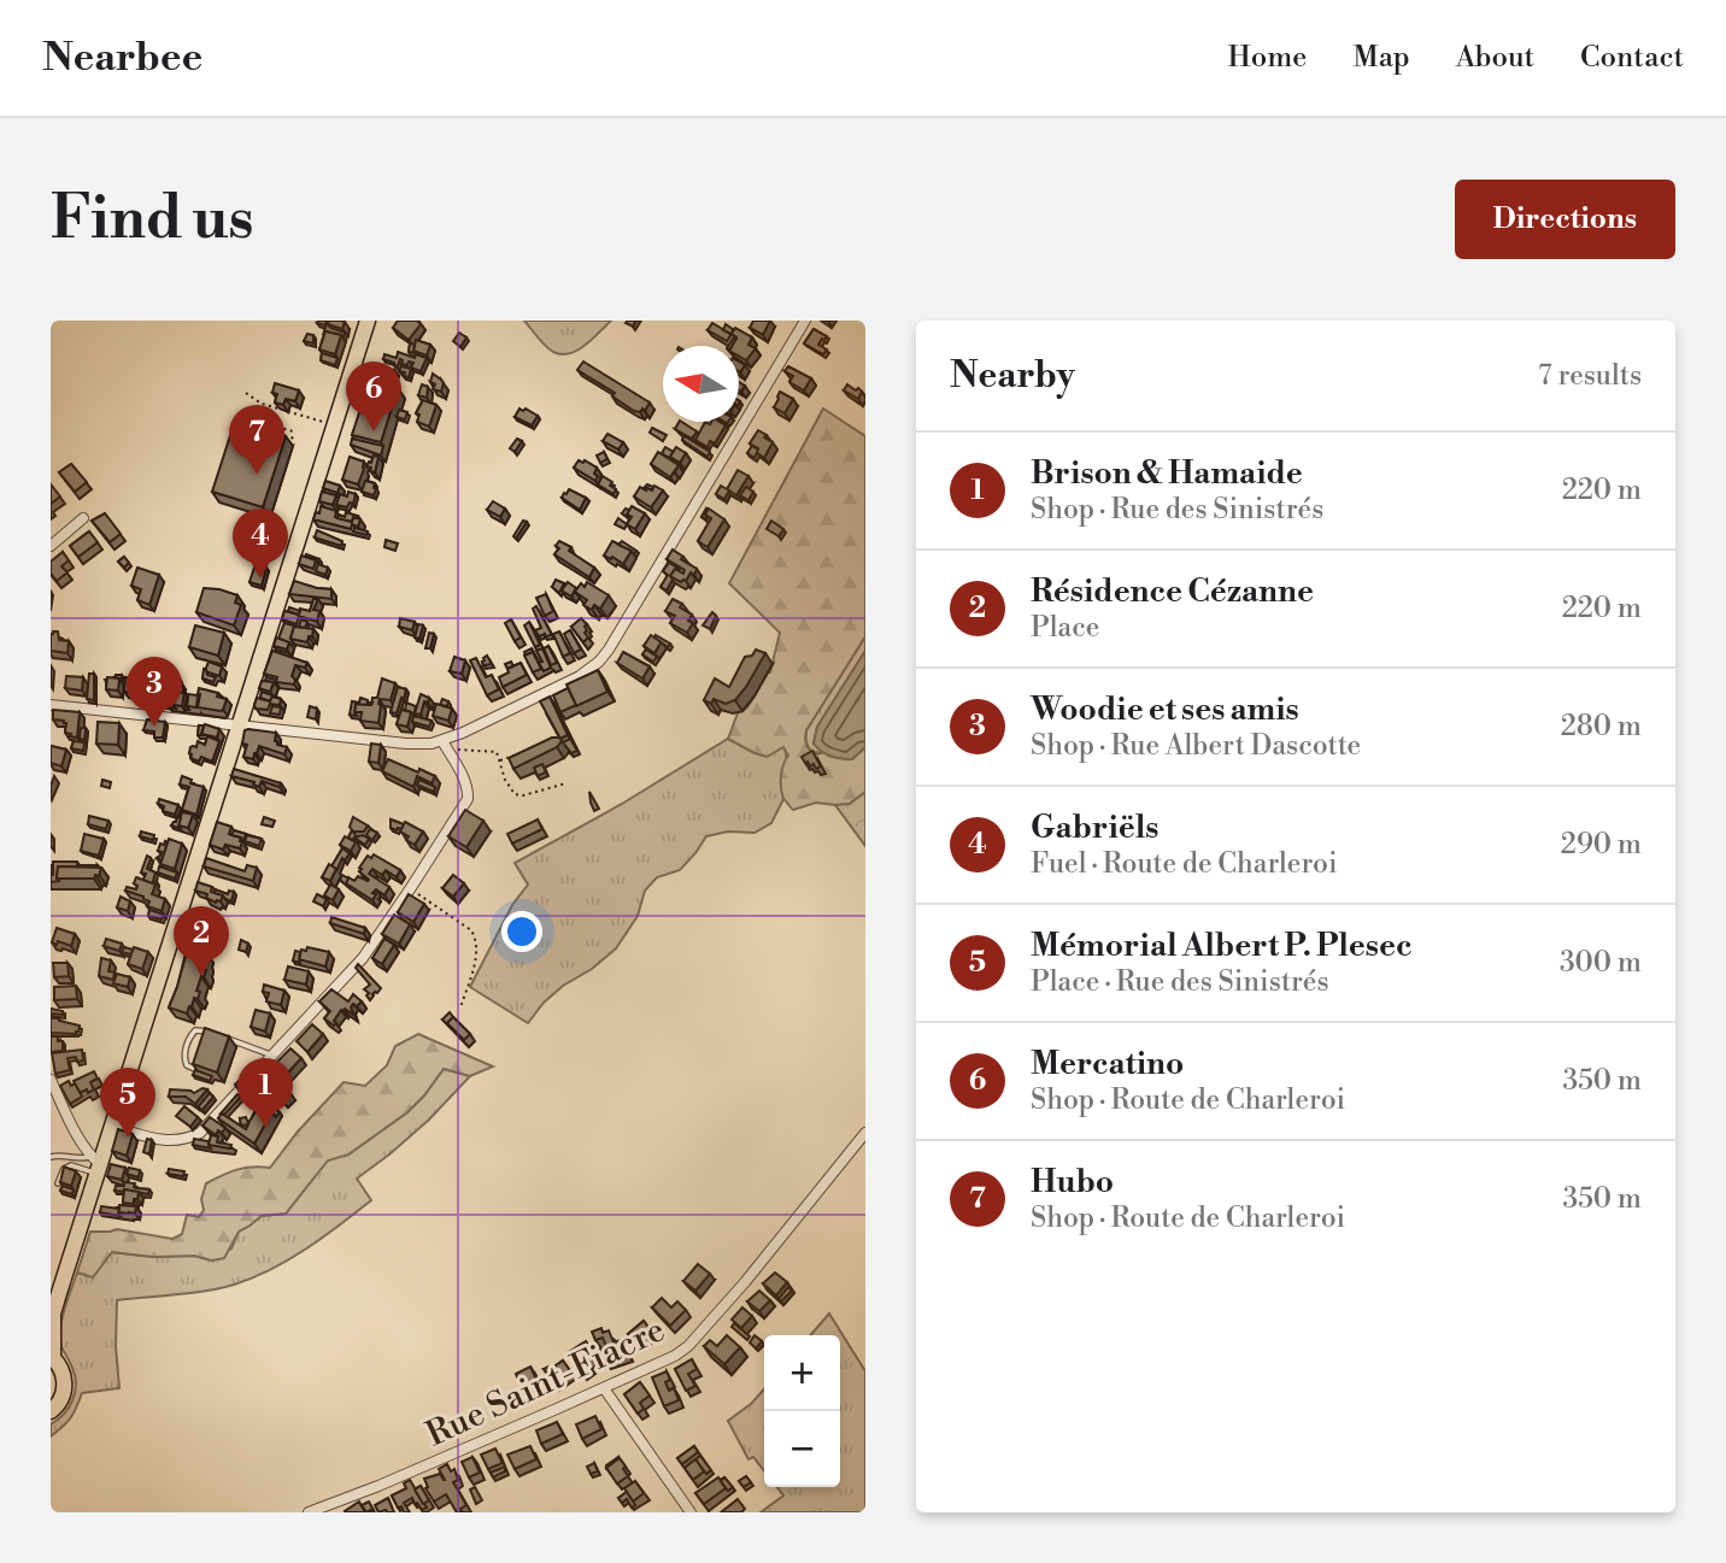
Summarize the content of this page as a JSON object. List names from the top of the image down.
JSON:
{
  "streets": {
    "street": ["Rue Saint-Fiacre"]
  },
  "north": "left",
  "page": {
    "header": "Nearbee",
    "nav": [
      "Home",
      "Map",
      "About",
      "Contact"
    ],
    "buttons": "Directions",
    "title": "Find us",
    "heading": ["Nearby", "7 results"],
    "pins": [
      "6",
      "7",
      "4",
      "3",
      "2",
      "1",
      "5"
    ],
    "list": [
      {
        "mark": "1",
        "name": "Brison & Hamaide",
        "note": "Shop · Rue des Sinistrés",
        "value": "220 m"
      },
      {
        "mark": "2",
        "name": "Résidence Cézanne",
        "note": "Place",
        "value": "220 m"
      },
      {
        "mark": "3",
        "name": "Woodie et ses amis",
        "note": "Shop · Rue Albert Dascotte",
        "value": "280 m"
      },
      {
        "mark": "4",
        "name": "Gabriëls",
        "note": "Fuel · Route de Charleroi",
        "value": "290 m"
      },
      {
        "mark": "5",
        "name": "Mémorial Albert P. Plesec",
        "note": "Place · Rue des Sinistrés",
        "value": "300 m"
      },
      {
        "mark": "6",
        "name": "Mercatino",
        "note": "Shop · Route de Charleroi",
        "value": "350 m"
      },
      {
        "mark": "7",
        "name": "Hubo",
        "note": "Shop · Route de Charleroi",
        "value": "350 m"
      }
    ],
    "map_buttons": ["+", "−"]
  }
}
